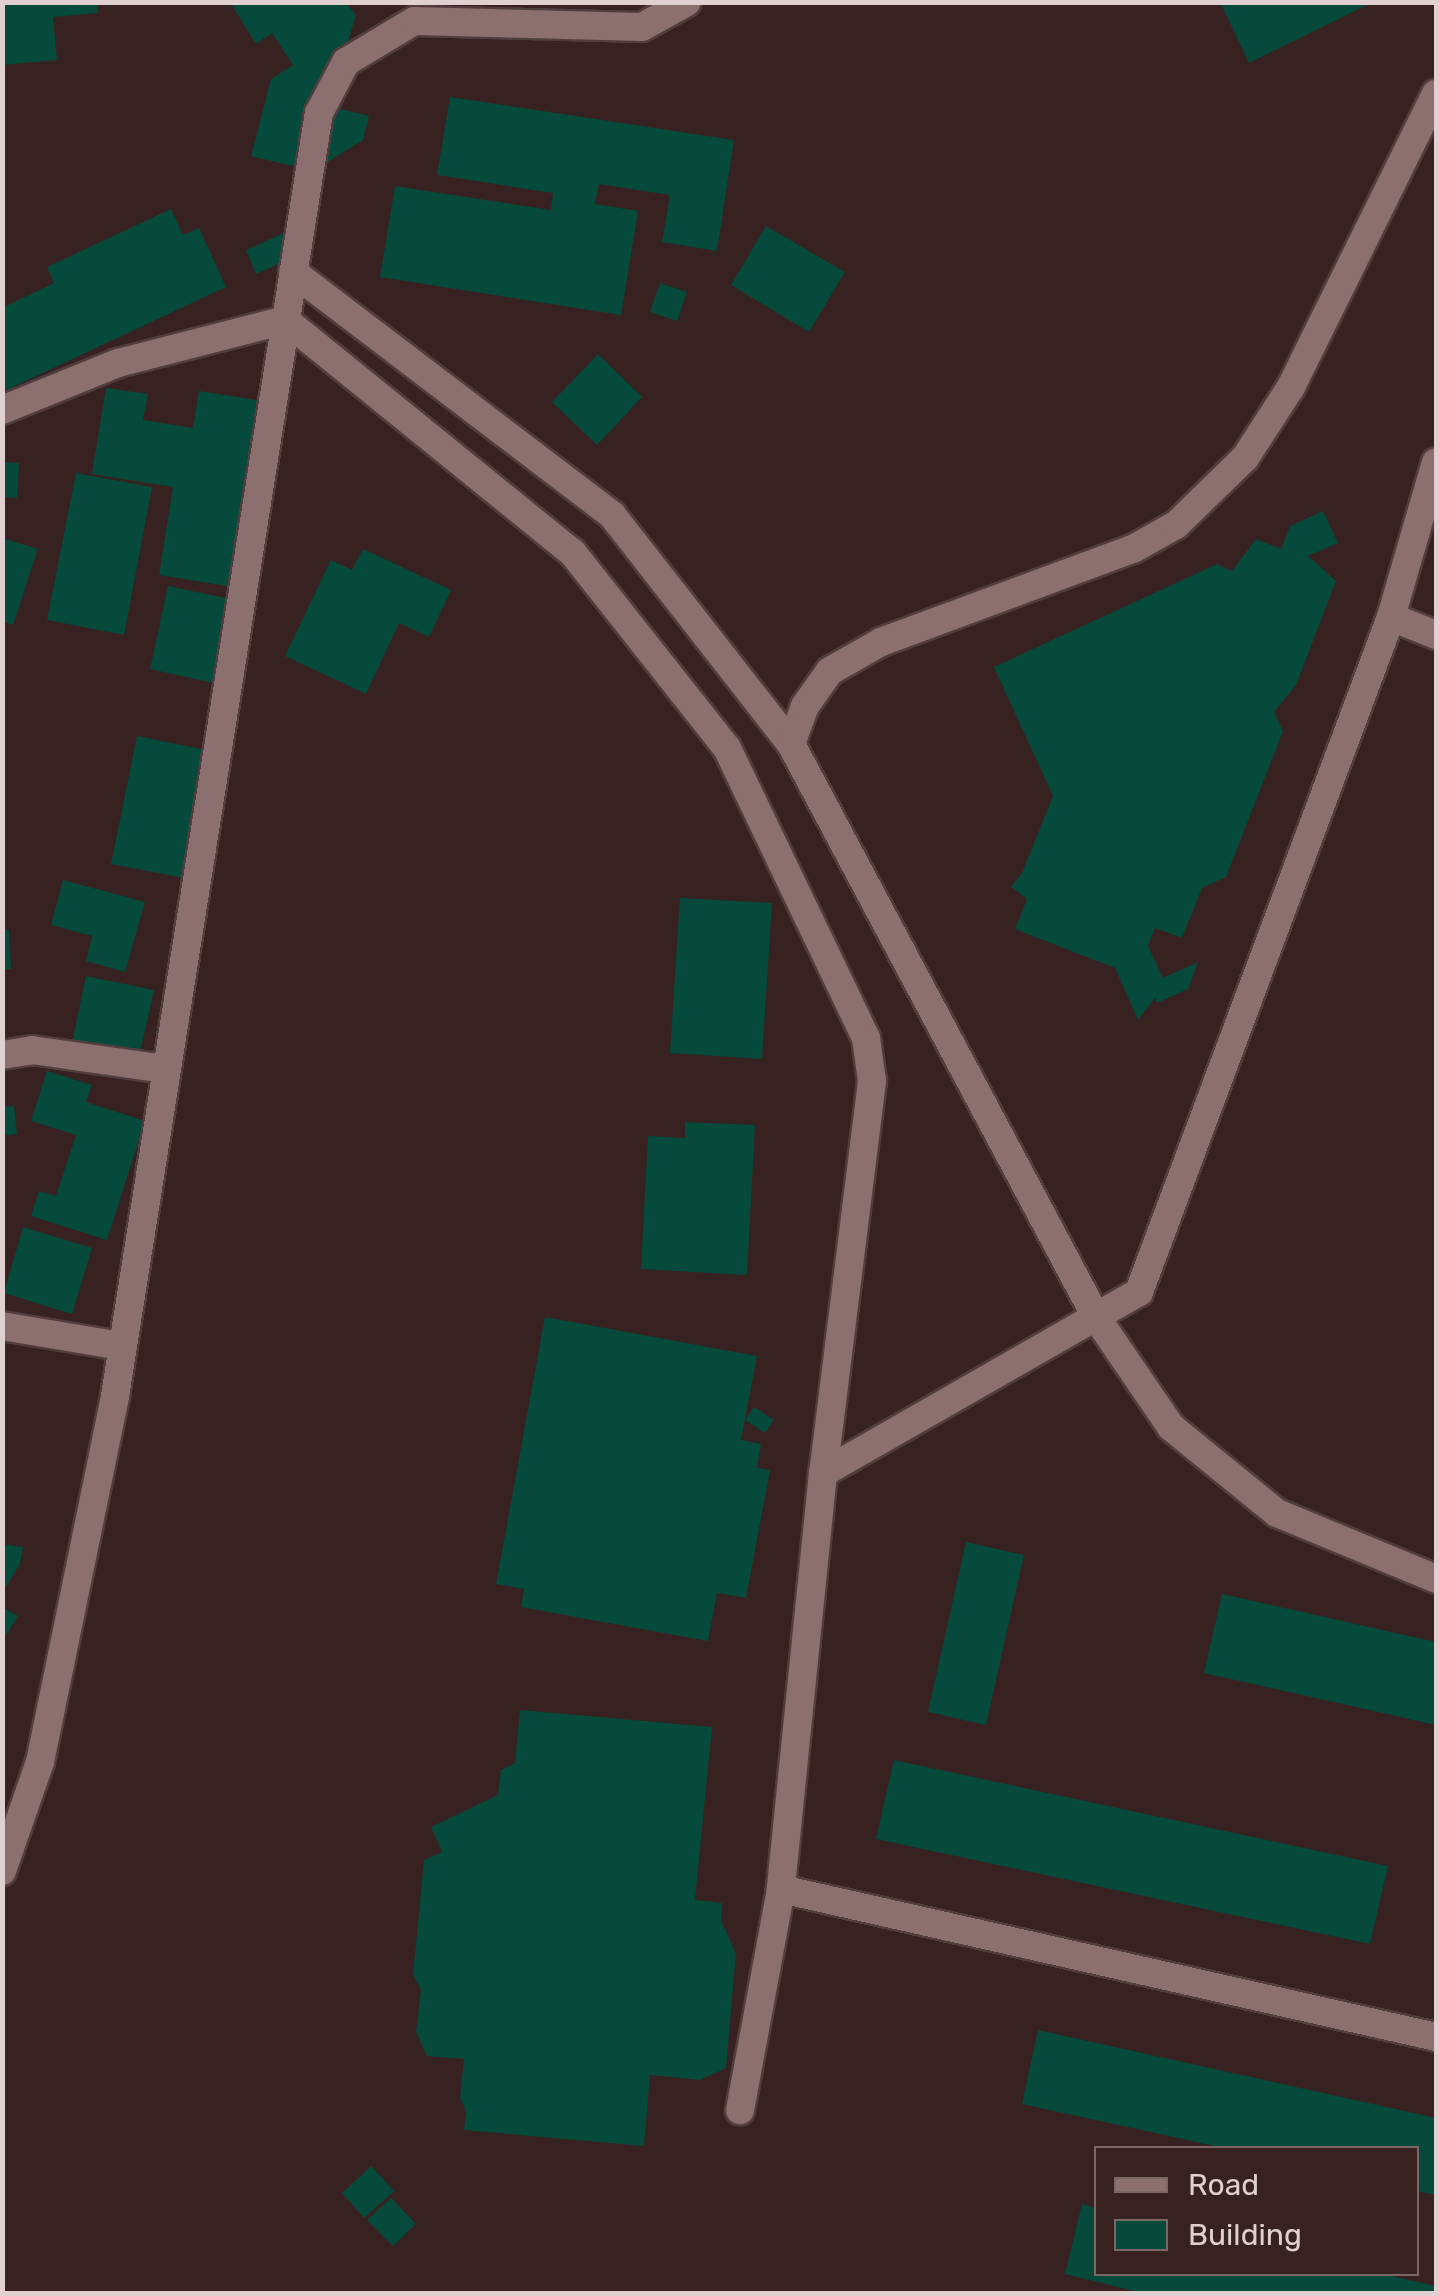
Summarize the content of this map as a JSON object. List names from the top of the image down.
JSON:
{
  "legend": ["Road", "Building"]
}
